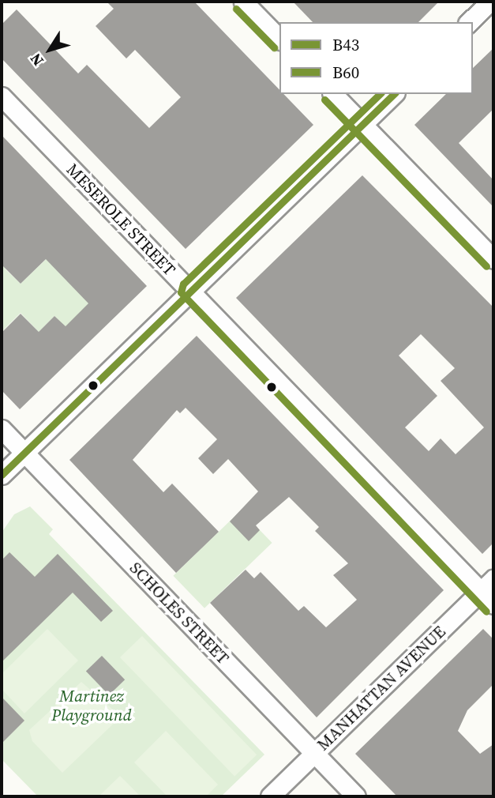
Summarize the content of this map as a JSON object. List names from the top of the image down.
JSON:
{
  "streets": {
    "street": ["MESEROLE STREET", "SCHOLES STREET", "MANHATTAN AVENUE"]
  },
  "crossings": [
    ["MESEROLE STREET", "MANHATTAN AVENUE"],
    ["SCHOLES STREET", "MANHATTAN AVENUE"]
  ],
  "parks": ["Martinez Playground"],
  "lines": ["transit line B60", "transit line B43"],
  "legend": ["B43", "B60"],
  "north": "bottom left"
}
